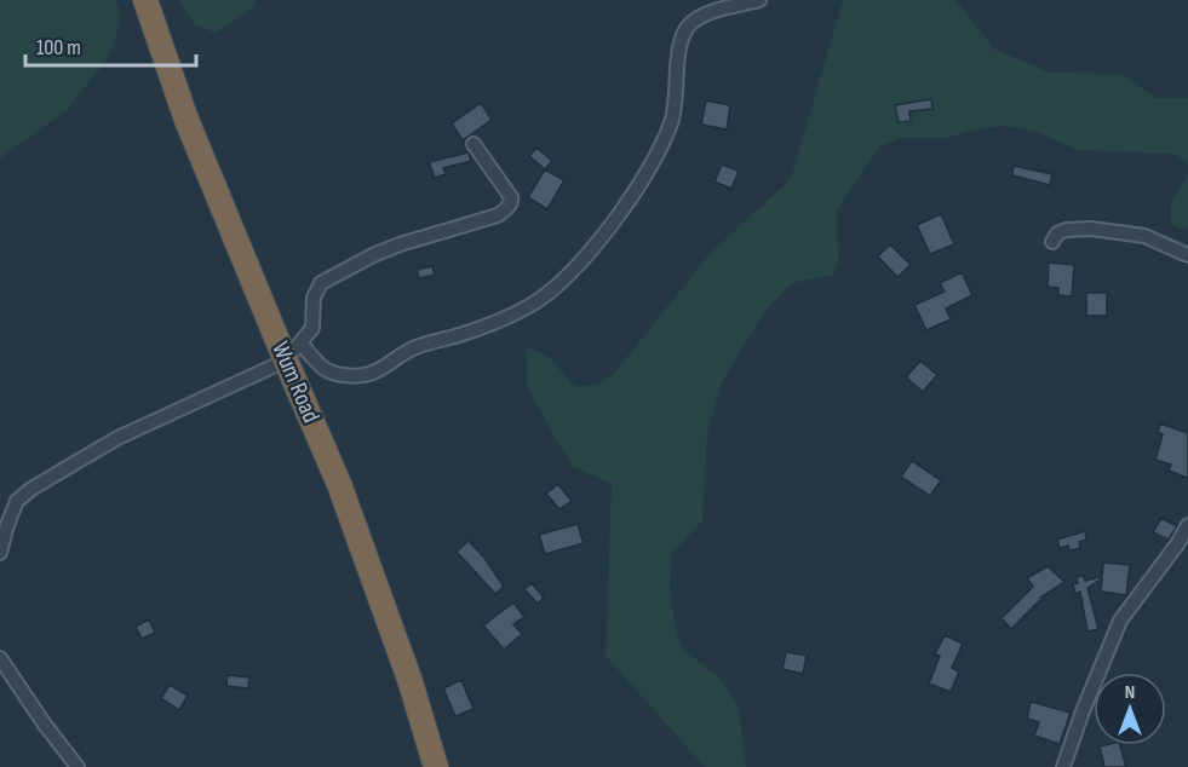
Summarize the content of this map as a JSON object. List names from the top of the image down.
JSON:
{
  "streets": {
    "highway": ["Wum Road"]
  },
  "scale_bar": "100 m",
  "north": "top"
}
